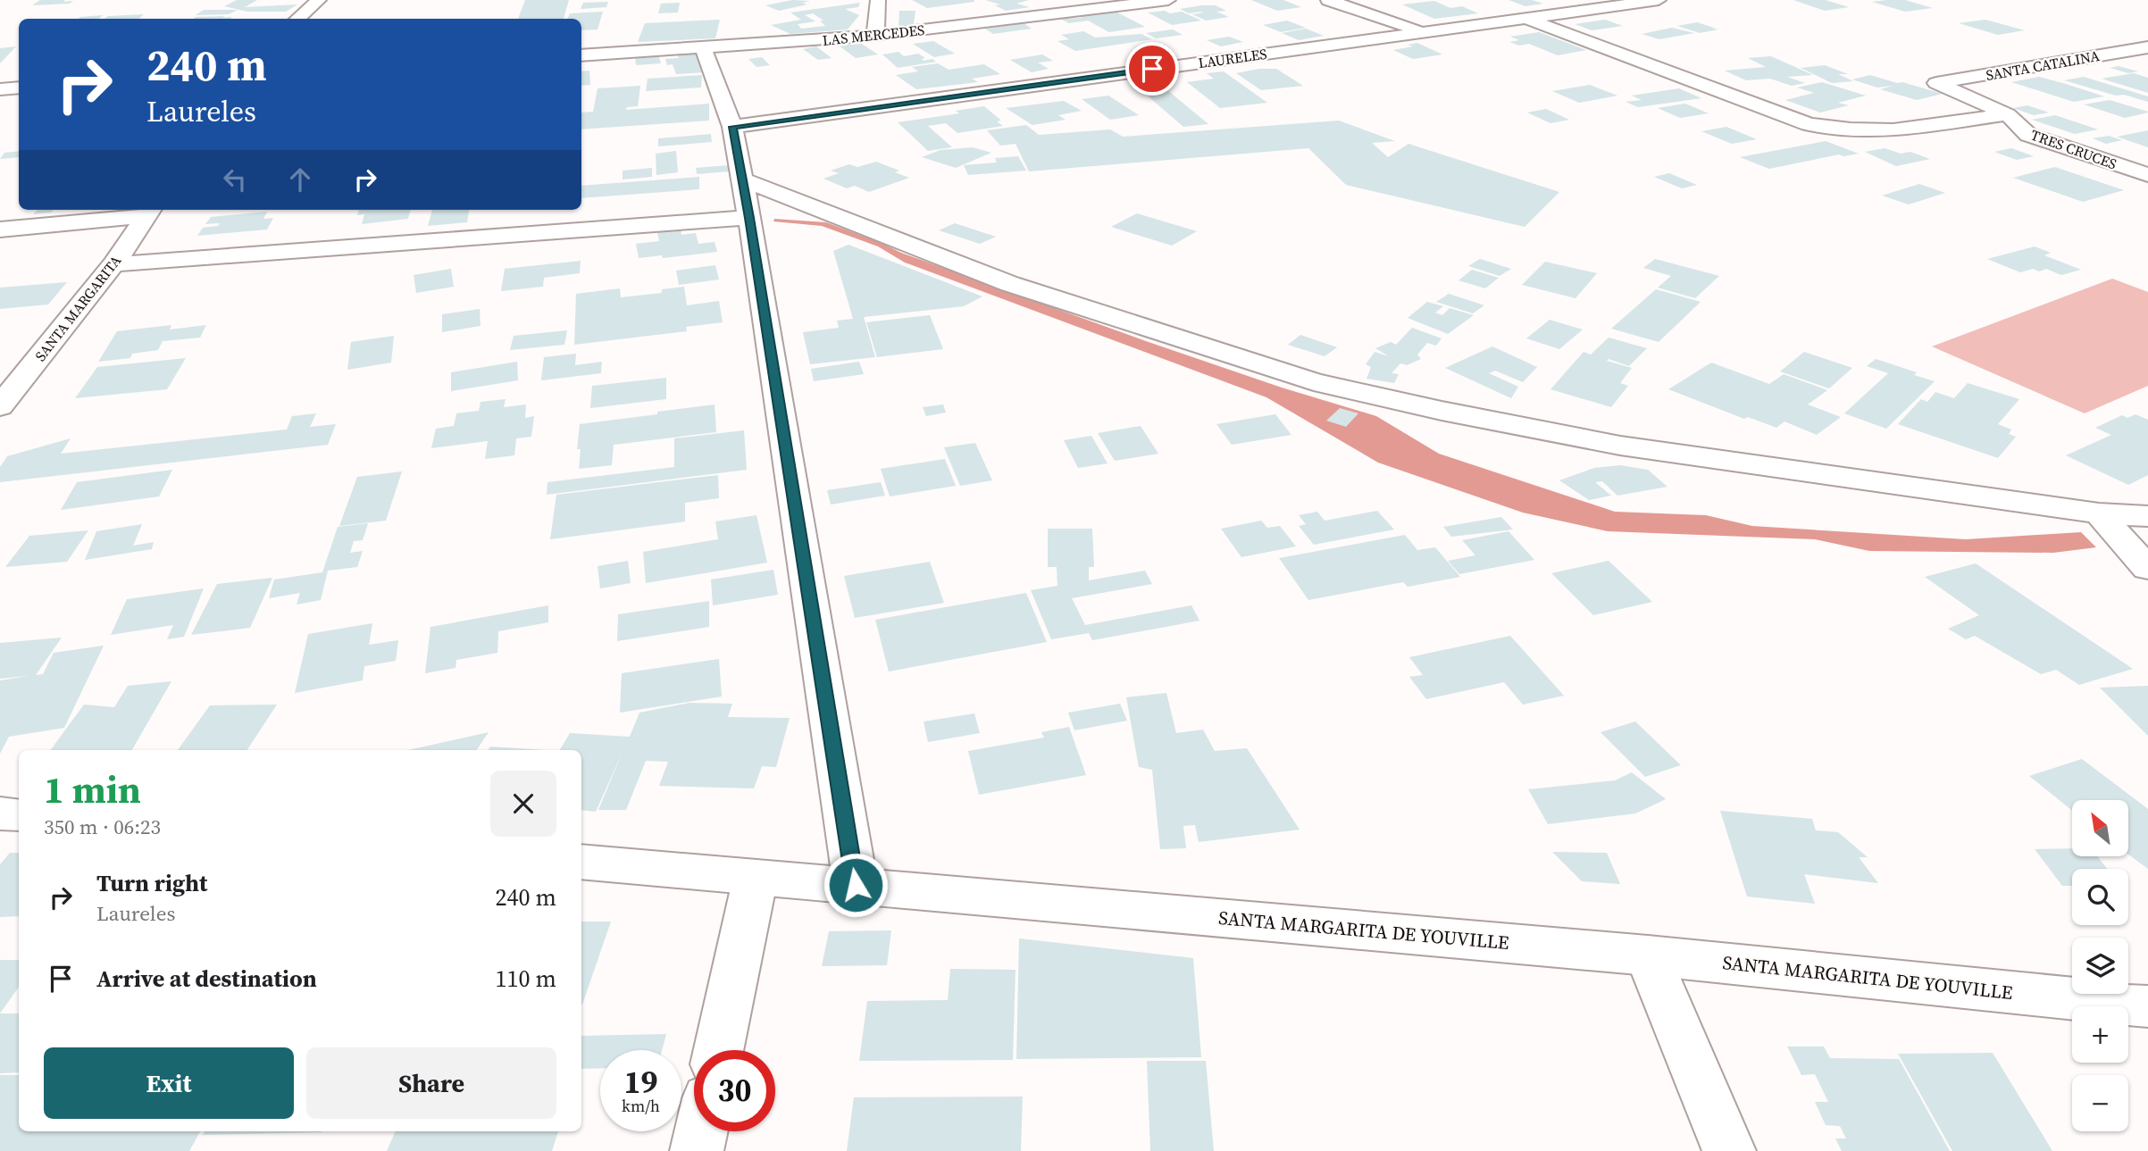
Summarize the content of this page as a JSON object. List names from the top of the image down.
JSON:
{
  "streets": {
    "street": [
      "LAS MERCEDES",
      "LAURELES",
      "SANTA CATALINA",
      "TRES CRUCES",
      "SANTA MARGARITA",
      "SANTA MARGARITA DE YOUVILLE"
    ]
  },
  "crossings": [
    ["SANTA CATALINA", "TRES CRUCES"]
  ],
  "north": "top left",
  "page": {
    "turn": ["240 m", "Laureles"],
    "heading": ["1 min", "350 m · 06:23"],
    "map_buttons": ["+", "−"],
    "list": [
      {
        "name": "Turn right",
        "note": "Laureles",
        "value": "240 m"
      },
      {
        "name": "Arrive at destination",
        "value": "110 m"
      }
    ],
    "buttons": ["Exit", "Share"],
    "speed": "19 km/h",
    "limit": "30"
  }
}
